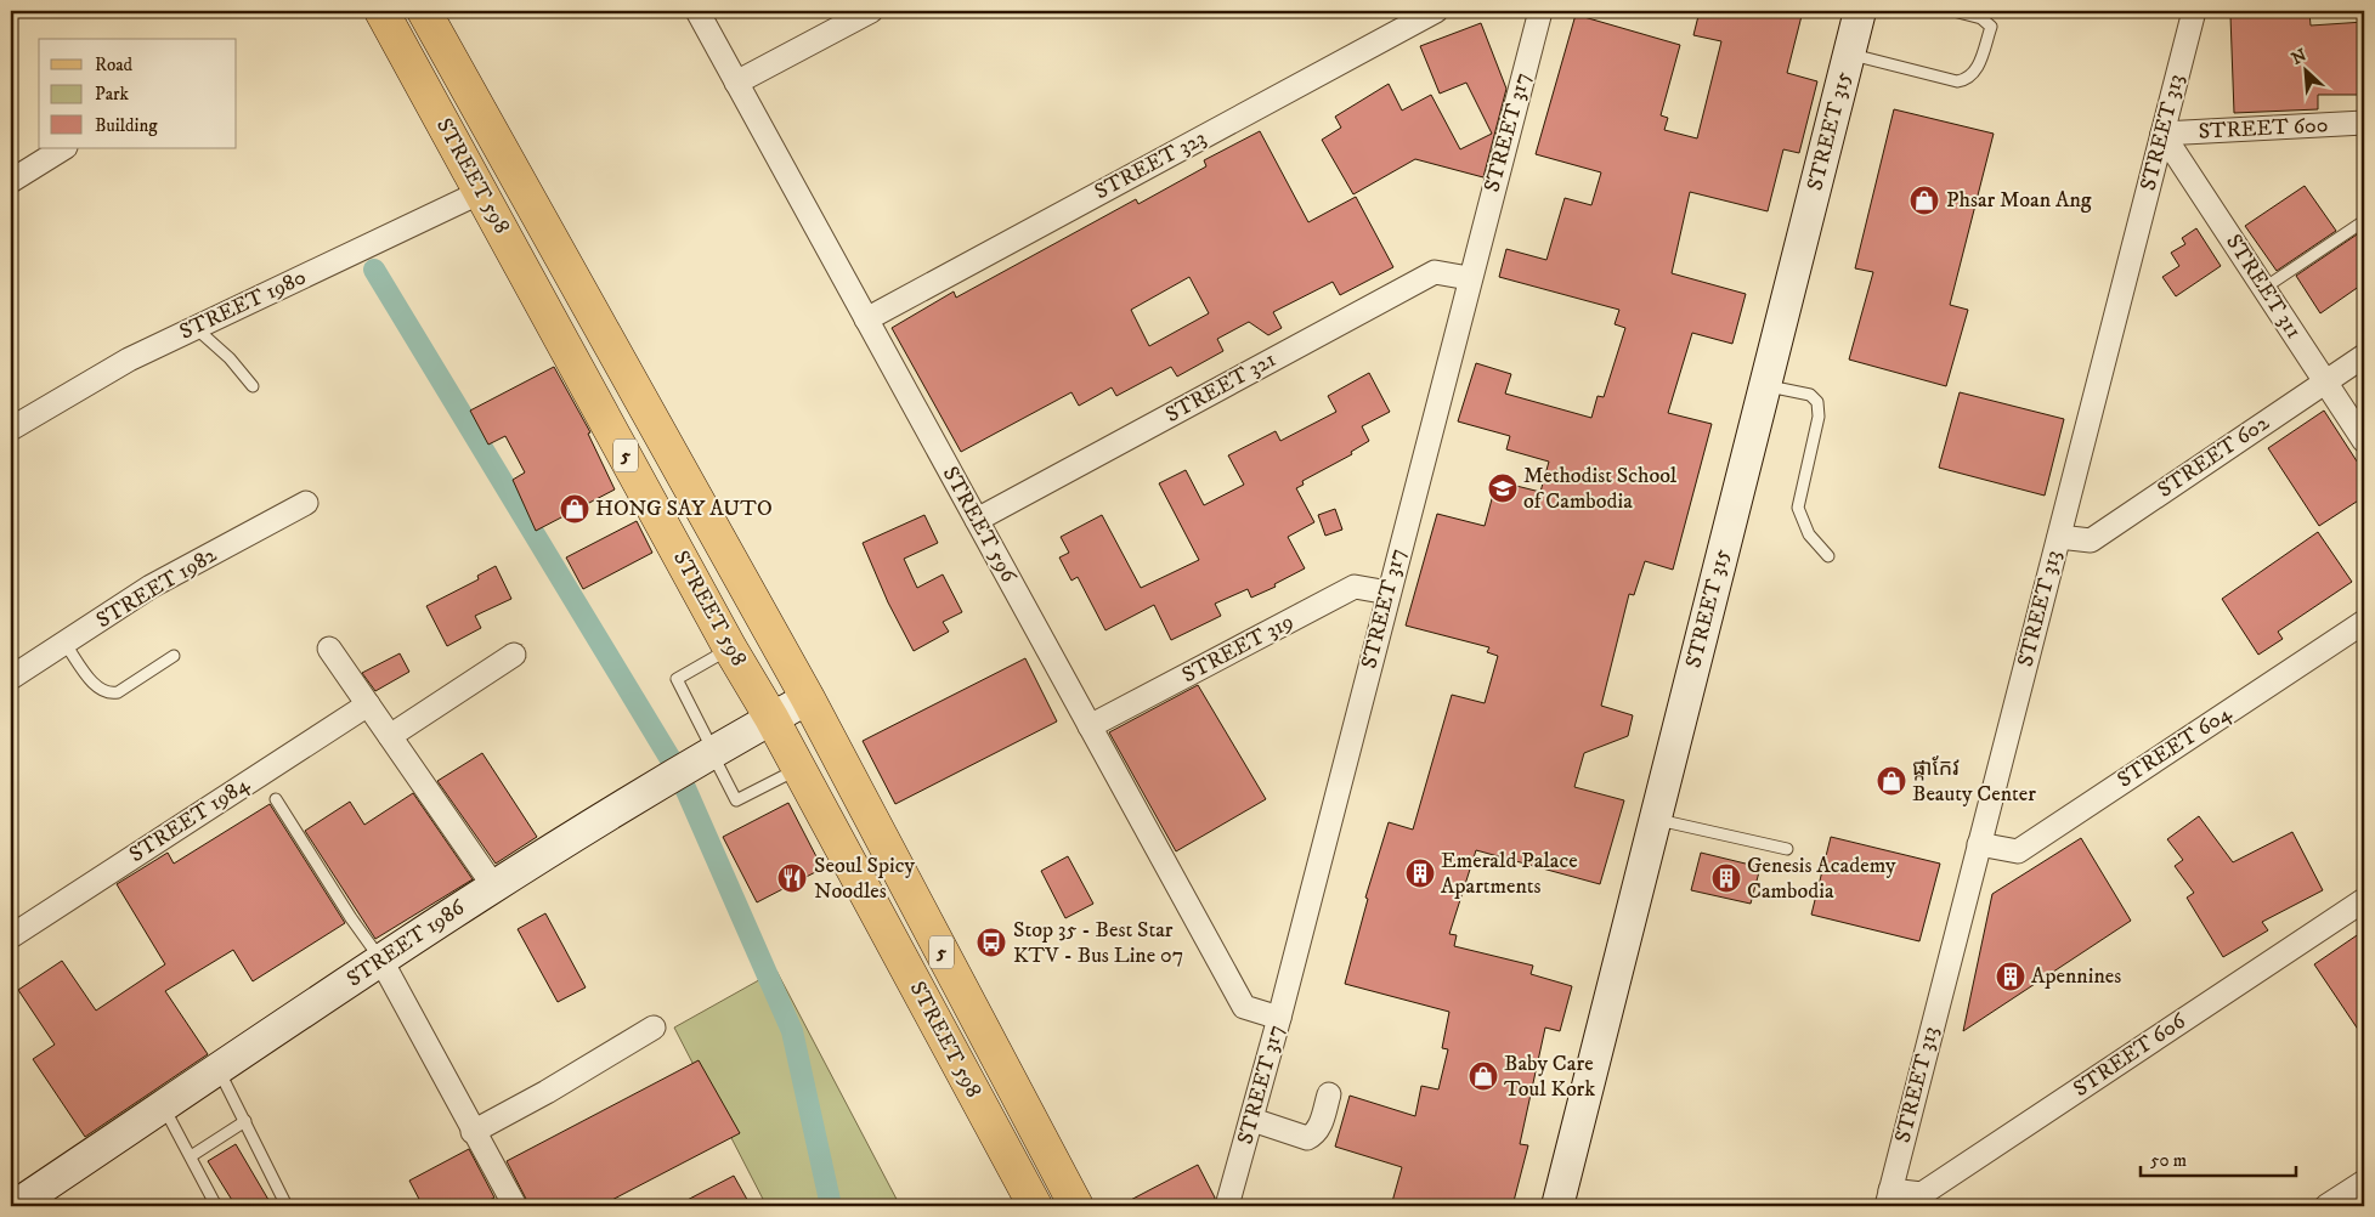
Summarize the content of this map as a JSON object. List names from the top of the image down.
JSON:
{
  "streets": {
    "main road": ["STREET 598", "5"],
    "street": [
      "STREET 600",
      "STREET 315",
      "STREET 317",
      "STREET 313",
      "STREET 323",
      "STREET 311",
      "STREET 1980",
      "STREET 321",
      "STREET 602",
      "STREET 596",
      "STREET 1982",
      "STREET 319",
      "STREET 604",
      "STREET 1984",
      "STREET 1986",
      "STREET 606"
    ]
  },
  "crossings": [
    ["STREET 600", "STREET 313"],
    ["STREET 600", "STREET 311"],
    ["STREET 317", "STREET 321"],
    ["STREET 317", "STREET 596"],
    ["STREET 317", "STREET 319"],
    ["STREET 313", "STREET 311"],
    ["STREET 313", "STREET 602"],
    ["STREET 313", "STREET 604"],
    ["STREET 313", "STREET 606"],
    ["STREET 323", "STREET 596"],
    ["STREET 598", "STREET 1980"],
    ["STREET 598", "STREET 1986"],
    ["STREET 311", "STREET 602"],
    ["STREET 321", "STREET 596"],
    ["STREET 596", "STREET 319"]
  ],
  "places": {
    "shop": [
      "Phsar Moan Ang",
      "HONG SAY AUTO",
      "ផ្កាកែវ Beauty Center",
      "Baby Care Toul Kork"
    ],
    "school or university": ["Methodist School of Cambodia"],
    "building": ["Emerald Palace Apartments", "Genesis Academy Cambodia", "Apennines"],
    "restaurant": ["Seoul Spicy Noodles"],
    "bus stop": ["Stop 35 - Best Star KTV - Bus Line 07"]
  },
  "legend": ["Road", "Park", "Building"],
  "scale_bar": "50 m",
  "north": "top left"
}
